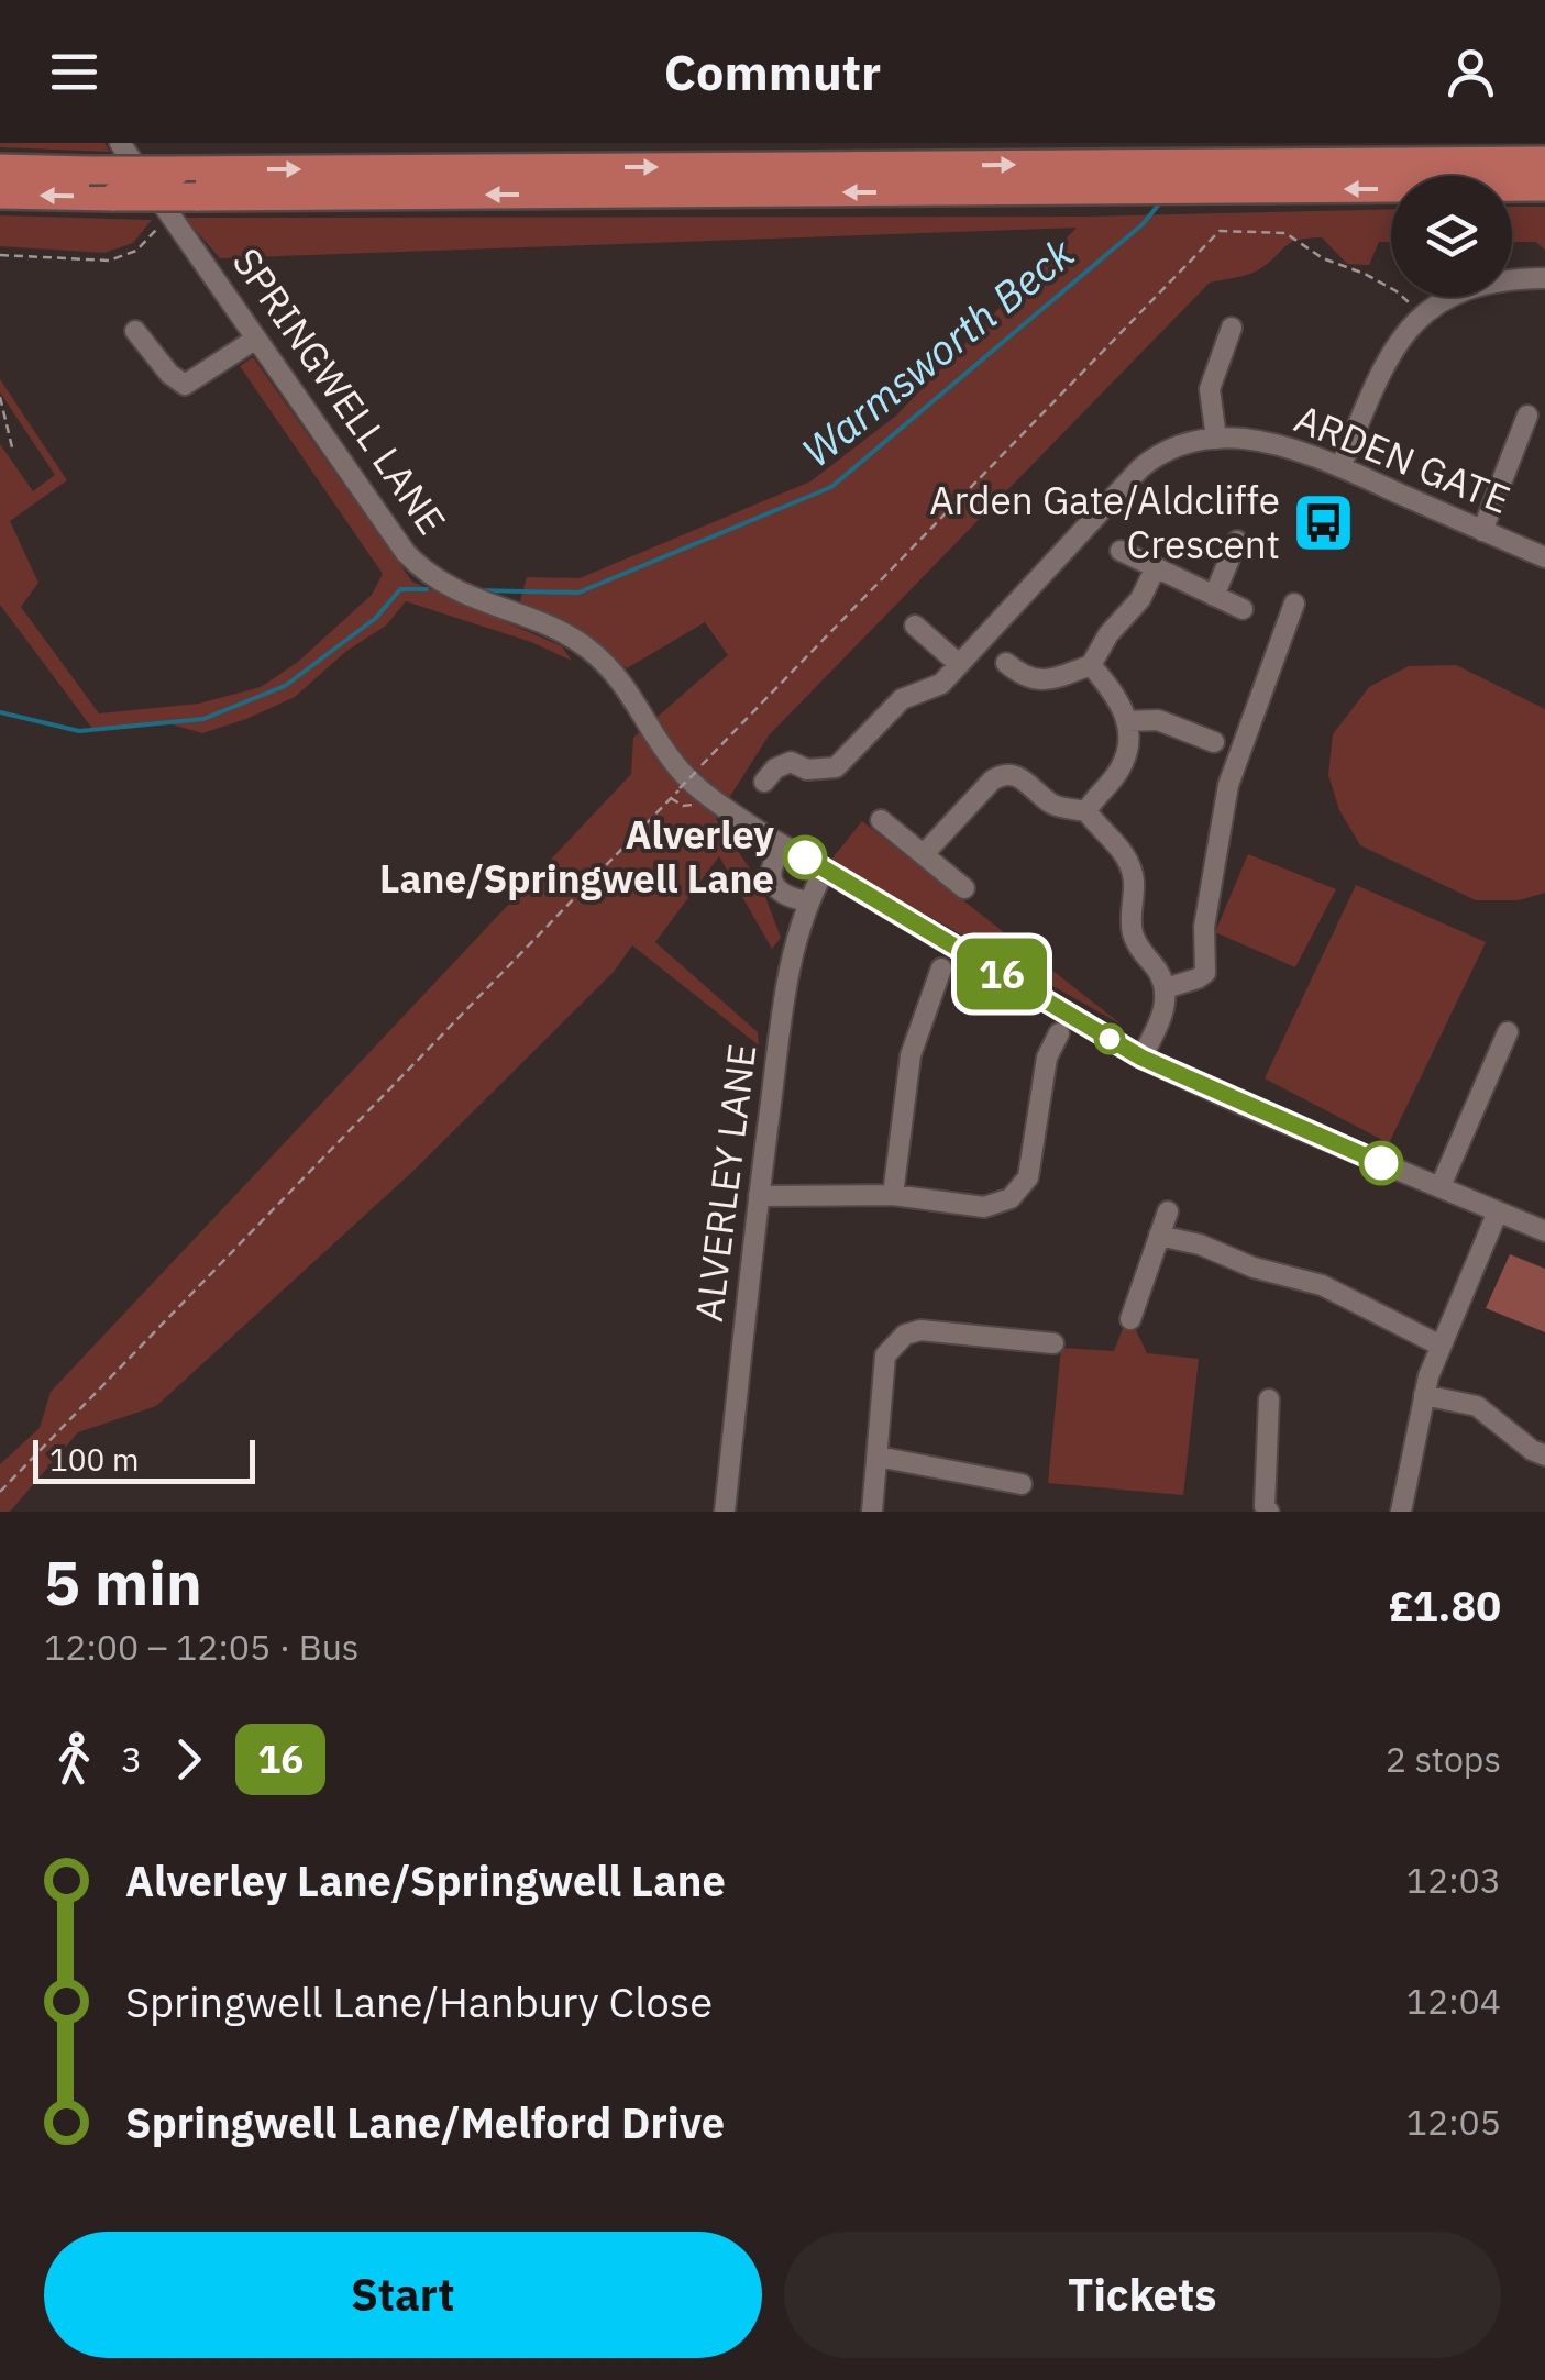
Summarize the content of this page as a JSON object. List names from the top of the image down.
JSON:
{
  "streets": {
    "street": ["SPRINGWELL LANE", "ARDEN GATE", "ALVERLEY LANE"]
  },
  "crossings": [
    ["SPRINGWELL LANE", "ALVERLEY LANE"]
  ],
  "water": ["Warmsworth Beck"],
  "places": {
    "bus stop": ["Arden Gate/Aldcliffe Crescent"],
    "other": ["Alverley Lane/Springwell Lane"]
  },
  "lines": ["bus line 16"],
  "scale_bar": "100 m",
  "page": {
    "header": "Commutr",
    "on_map": "16",
    "scale": "100 m",
    "heading": ["5 min", "12:00 – 12:05 · Bus", "£1.80"],
    "legs": ["3", "16", "2 stops"],
    "list": [
      {
        "name": "Alverley Lane/Springwell Lane",
        "value": "12:03"
      },
      {
        "name": "Springwell Lane/Hanbury Close",
        "value": "12:04"
      },
      {
        "name": "Springwell Lane/Melford Drive",
        "value": "12:05"
      }
    ],
    "buttons": ["Start", "Tickets"]
  }
}
